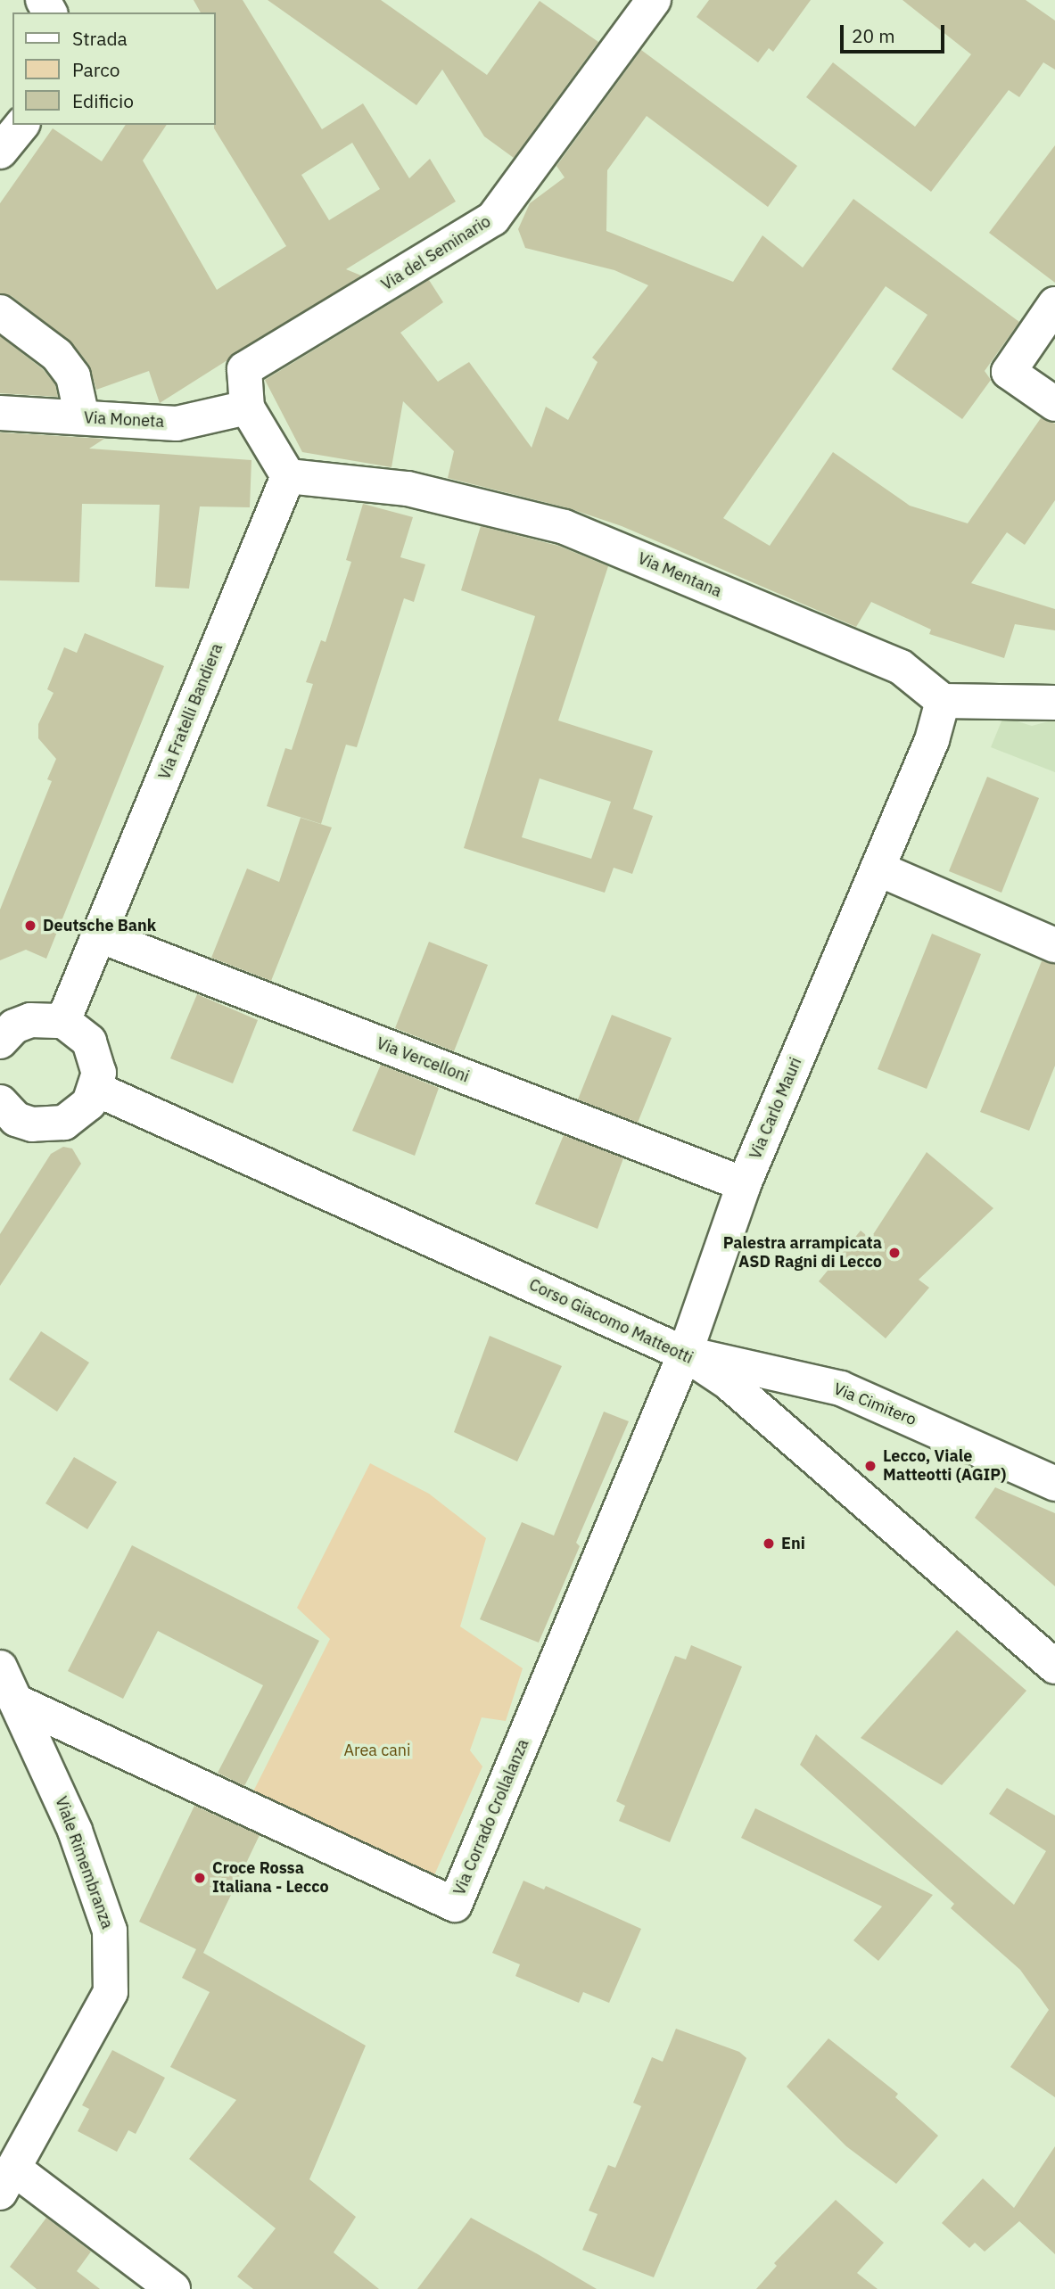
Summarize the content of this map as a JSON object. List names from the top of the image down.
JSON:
{
  "streets": {
    "street": [
      "Via del Seminario",
      "Via Moneta",
      "Via Mentana",
      "Via Fratelli Bandiera",
      "Via Vercelloni",
      "Via Carlo Mauri",
      "Corso Giacomo Matteotti",
      "Via Cimitero",
      "Via Corrado Crollalanza",
      "Viale Rimembranza"
    ]
  },
  "crossings": [
    ["Via del Seminario", "Via Moneta"],
    ["Via Mentana", "Via Fratelli Bandiera"],
    ["Via Mentana", "Via Carlo Mauri"],
    ["Via Fratelli Bandiera", "Via Vercelloni"],
    ["Via Vercelloni", "Via Carlo Mauri"],
    ["Via Carlo Mauri", "Corso Giacomo Matteotti"],
    ["Via Carlo Mauri", "Via Cimitero"],
    ["Via Carlo Mauri", "Via Corrado Crollalanza"],
    ["Corso Giacomo Matteotti", "Via Cimitero"],
    ["Corso Giacomo Matteotti", "Via Corrado Crollalanza"],
    ["Via Cimitero", "Via Corrado Crollalanza"],
    ["Via Corrado Crollalanza", "Viale Rimembranza"]
  ],
  "parks": ["Area cani"],
  "places": [
    "Deutsche Bank",
    "Palestra arrampicata ASD Ragni di Lecco",
    "Lecco, Viale Matteotti (AGIP)",
    "Eni",
    "Croce Rossa Italiana - Lecco"
  ],
  "legend": ["Strada", "Parco", "Edificio"],
  "scale_bar": "20 m"
}
